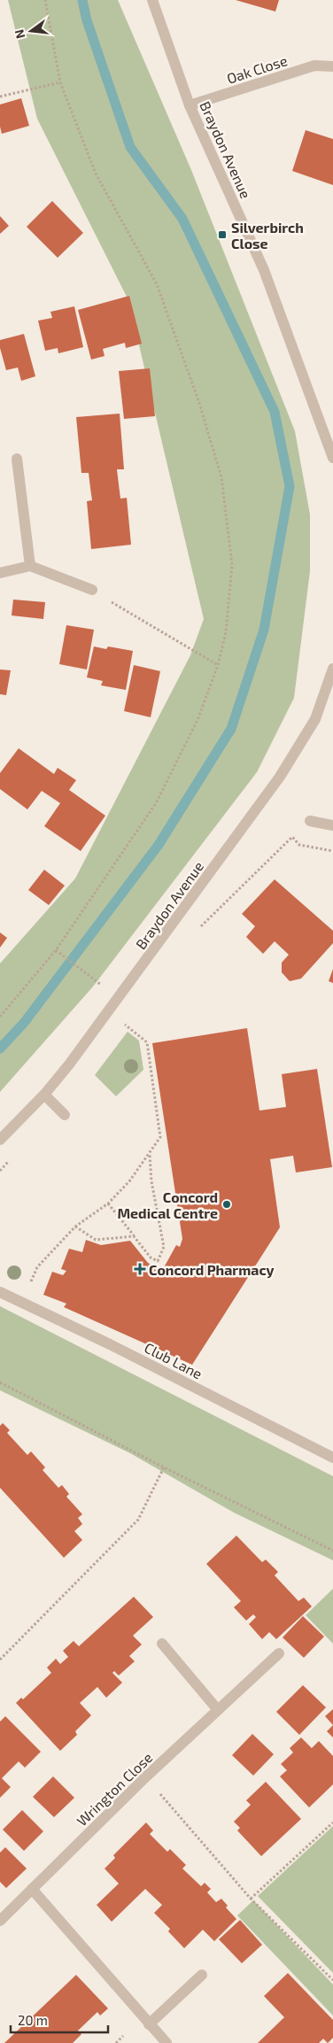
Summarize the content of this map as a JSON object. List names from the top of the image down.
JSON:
{
  "streets": {
    "street": [
      "Oak Close",
      "Braydon Avenue",
      "Club Lane",
      "Wrington Close"
    ]
  },
  "crossings": [
    ["Oak Close", "Braydon Avenue"]
  ],
  "places": {
    "transit": ["Silverbirch Close"],
    "other": ["Concord Medical Centre"],
    "health": ["Concord Pharmacy"]
  },
  "scale_bar": "20 m",
  "north": "left"
}
